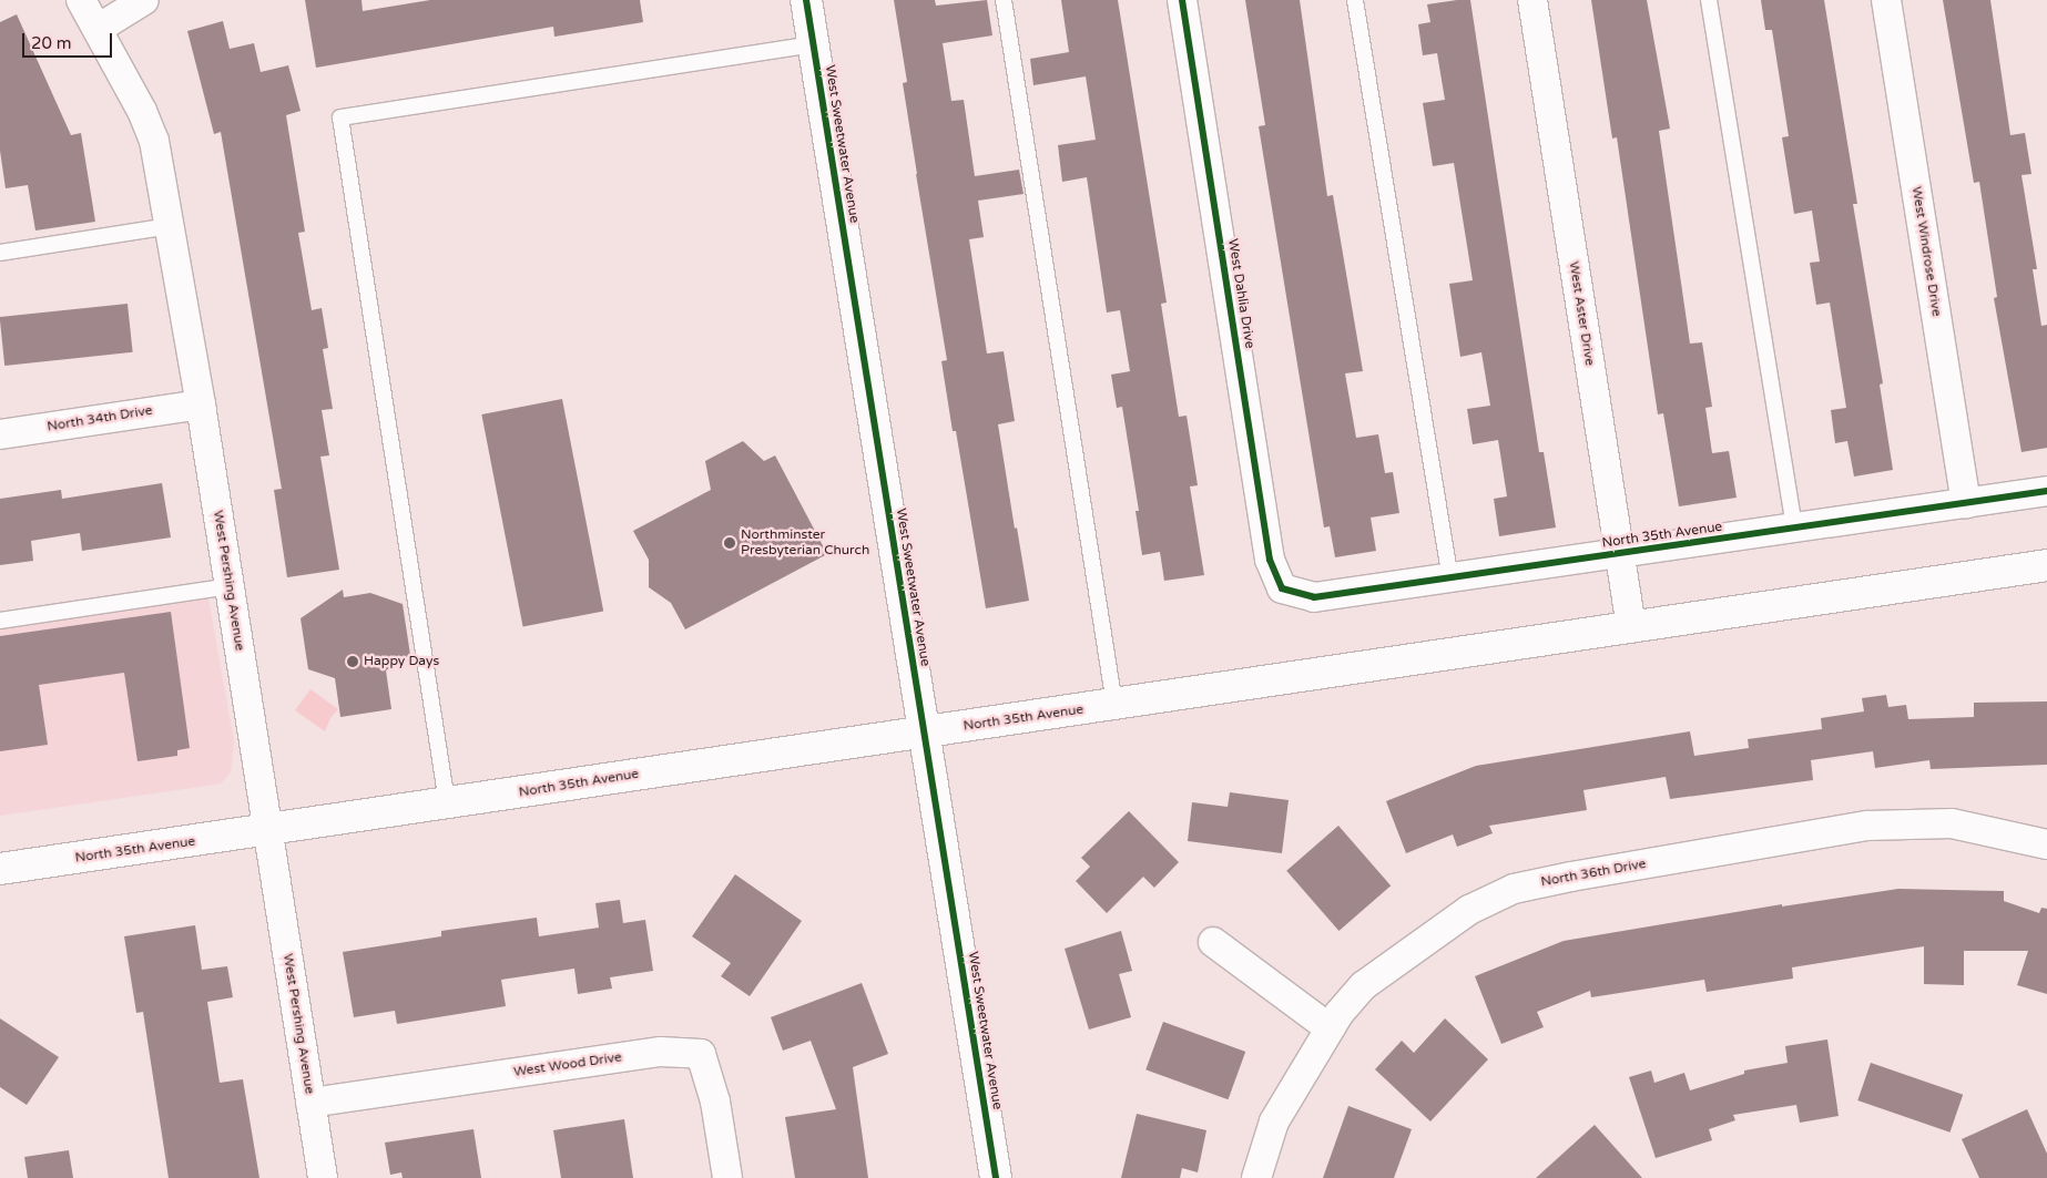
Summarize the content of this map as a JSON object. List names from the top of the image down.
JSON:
{
  "streets": {
    "main road": ["West Sweetwater Avenue", "North 35th Avenue"],
    "street": [
      "West Windrose Drive",
      "West Dahlia Drive",
      "West Aster Drive",
      "North 34th Drive",
      "West Pershing Avenue",
      "North 36th Drive",
      "West Wood Drive"
    ]
  },
  "crossings": [
    ["West Sweetwater Avenue", "North 35th Avenue"],
    ["West Windrose Drive", "North 35th Avenue"],
    ["West Dahlia Drive", "North 35th Avenue"],
    ["West Aster Drive", "North 35th Avenue"],
    ["North 34th Drive", "West Pershing Avenue"],
    ["North 35th Avenue", "West Pershing Avenue"],
    ["West Pershing Avenue", "West Wood Drive"]
  ],
  "places": ["Northminster Presbyterian Church", "Happy Days"],
  "scale_bar": "20 m"
}
